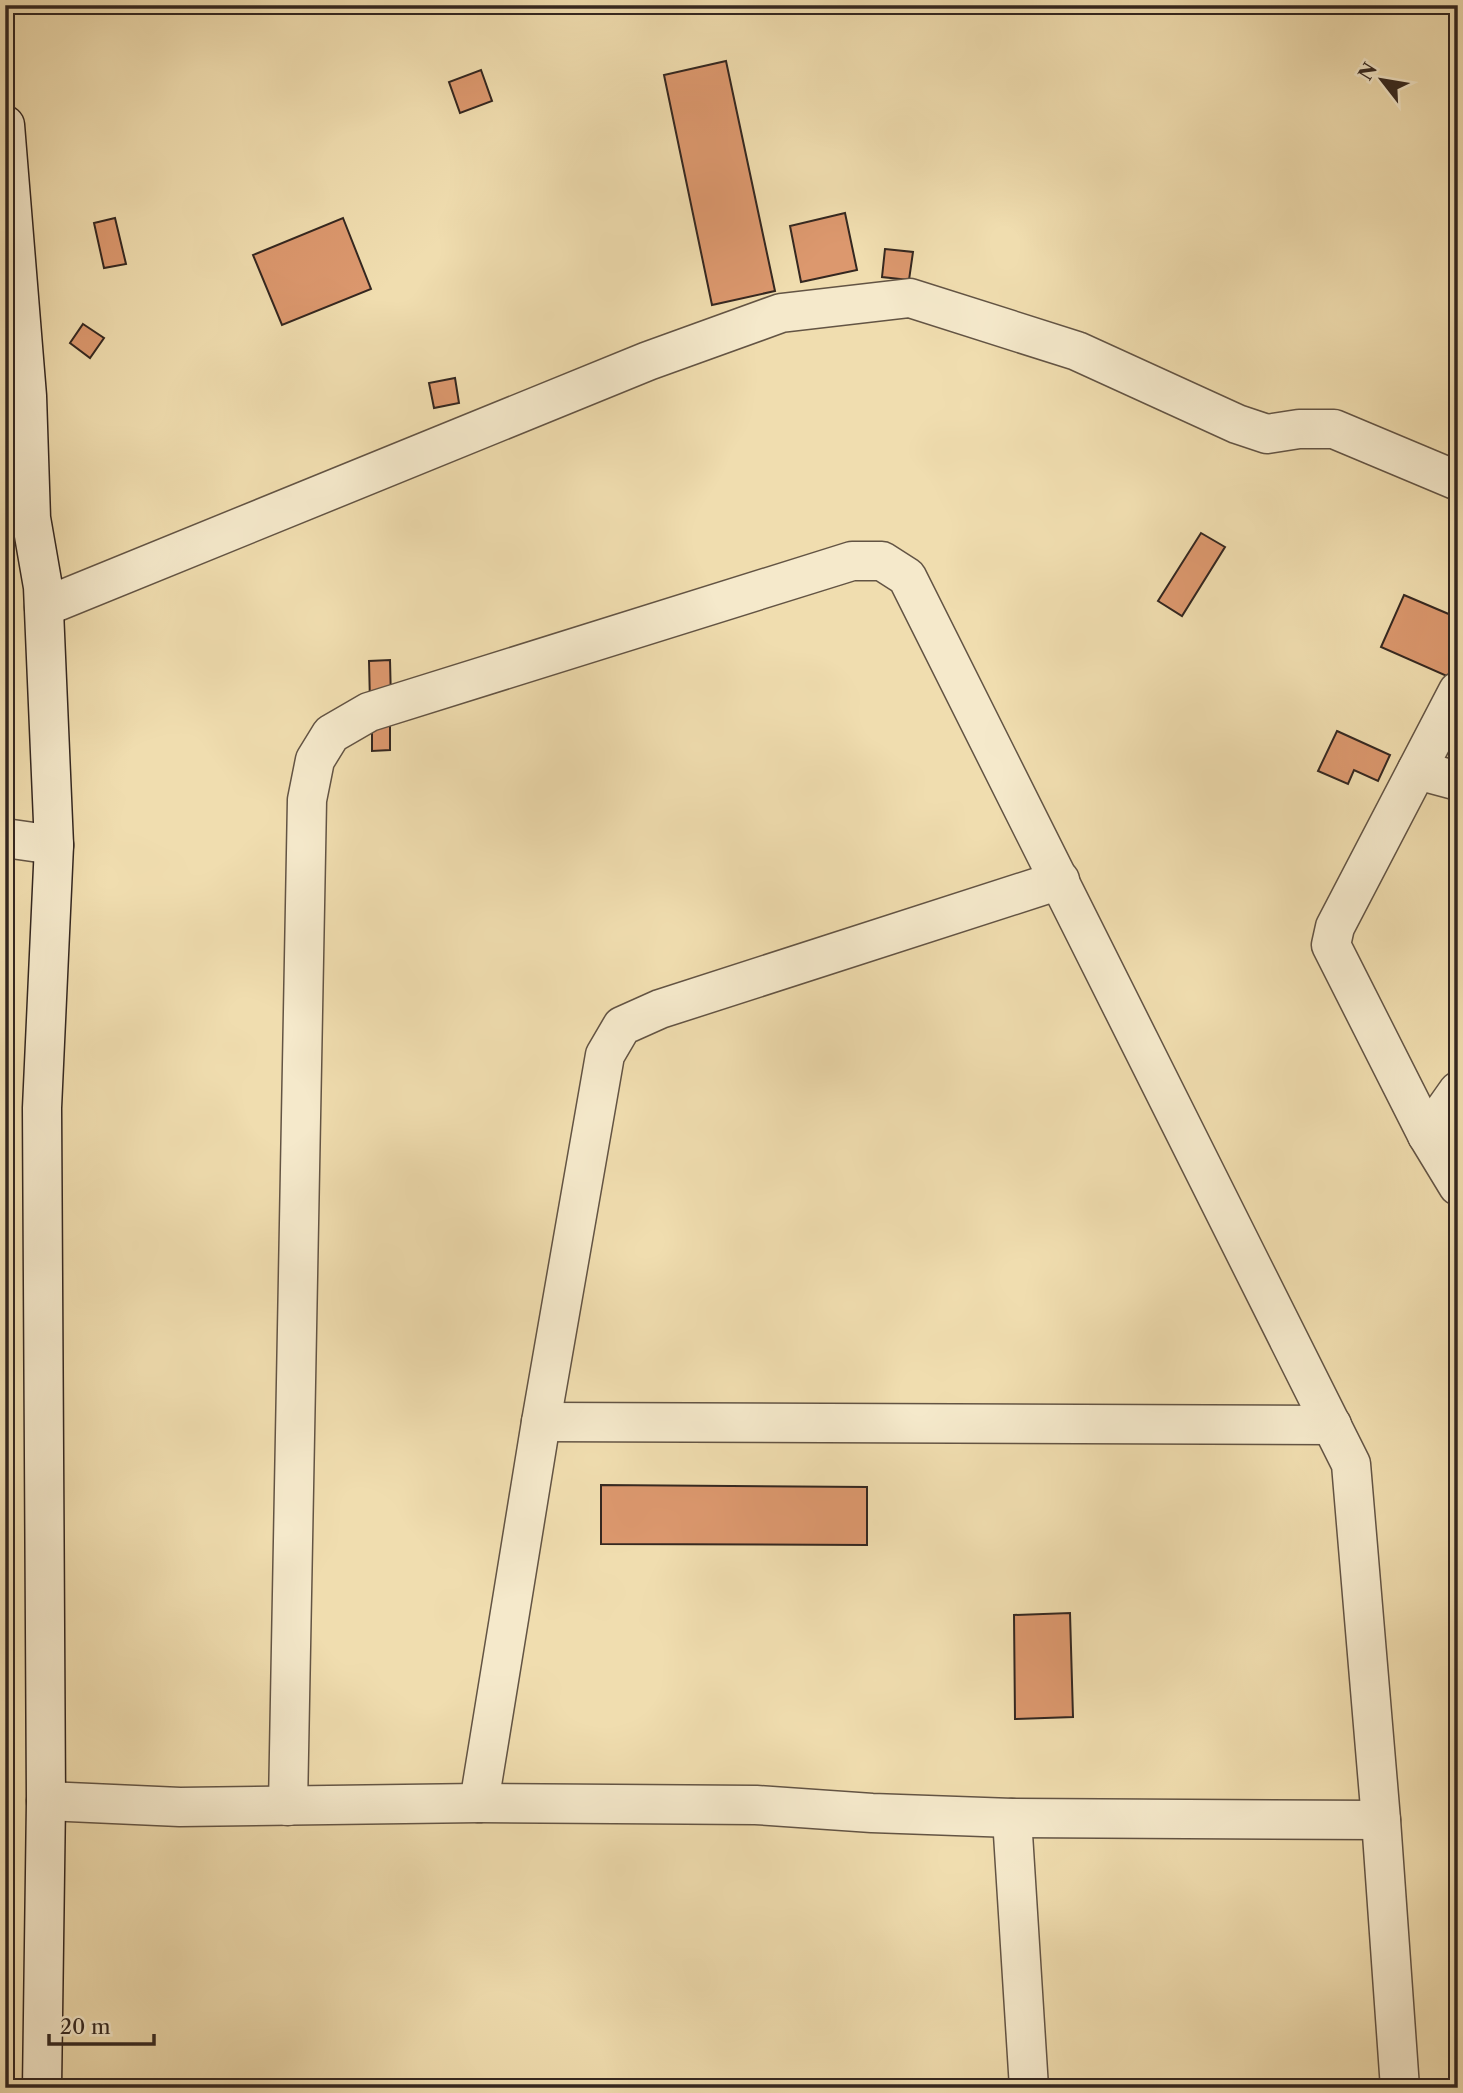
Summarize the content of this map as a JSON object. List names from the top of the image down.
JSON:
{
  "scale_bar": "20 m",
  "north": "top left"
}
